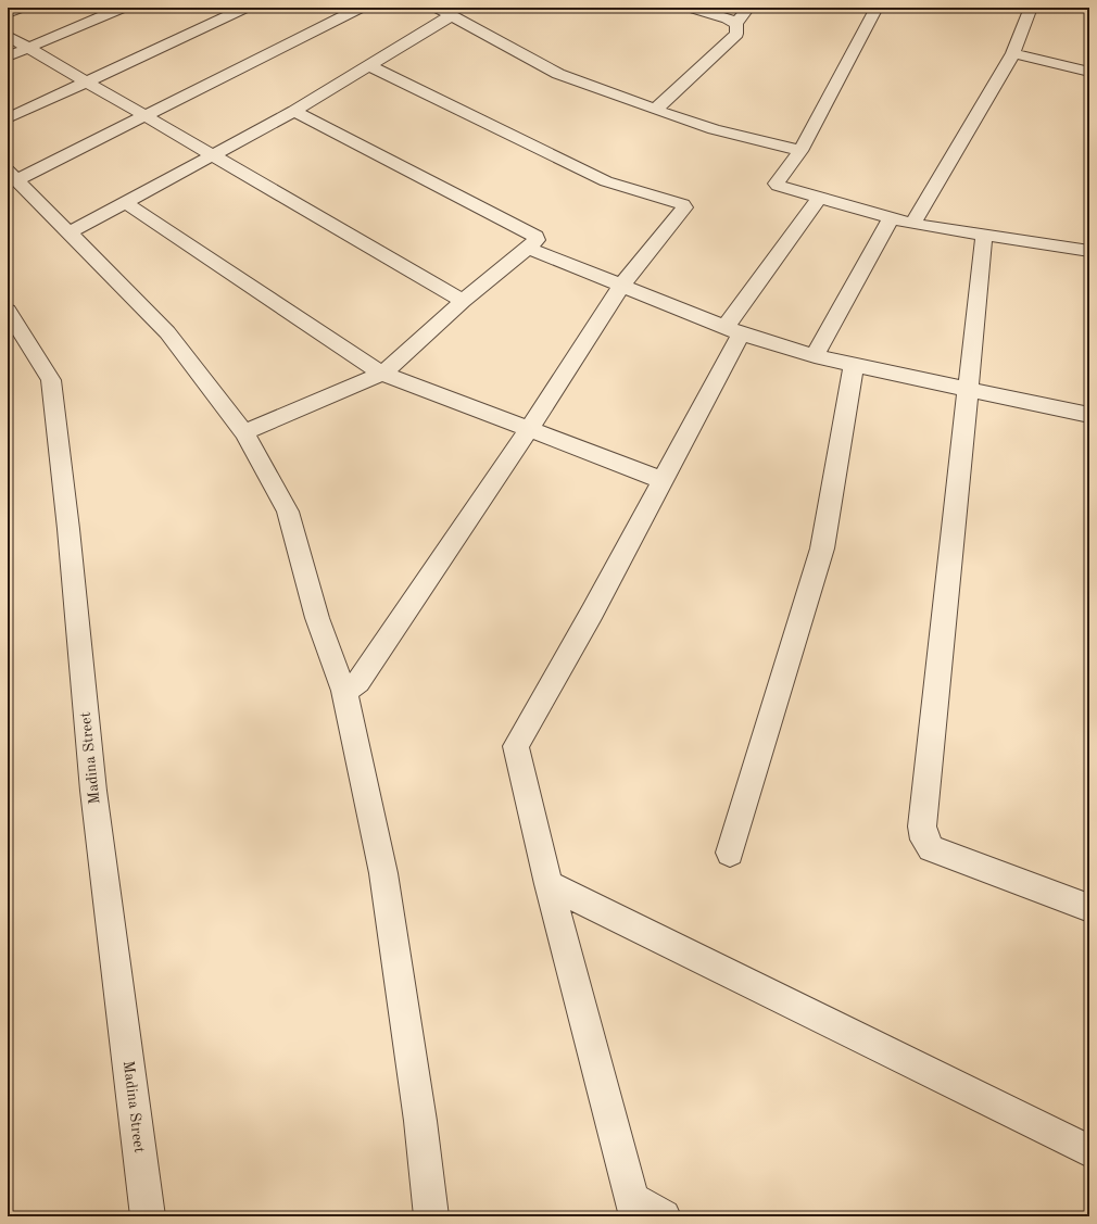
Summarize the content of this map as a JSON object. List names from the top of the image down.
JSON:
{
  "streets": {
    "street": ["Madina Street"]
  }
}
